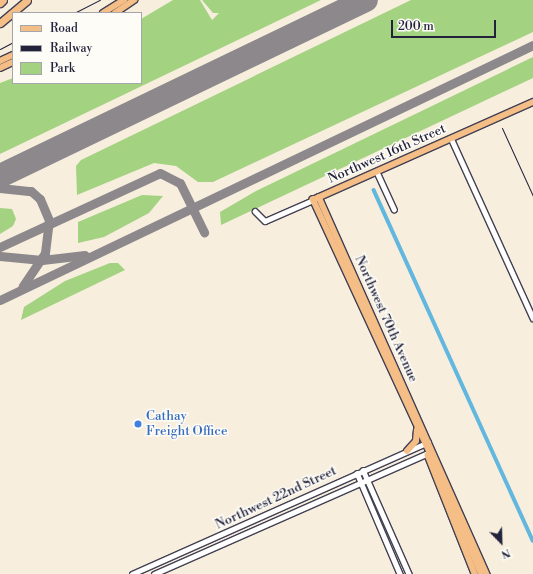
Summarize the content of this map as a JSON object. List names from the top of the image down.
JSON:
{
  "streets": {
    "main road": ["Northwest 16th Street", "Northwest 70th Avenue"],
    "street": ["Northwest 22nd Street"]
  },
  "crossings": [
    ["Northwest 16th Street", "Northwest 70th Avenue"],
    ["Northwest 70th Avenue", "Northwest 22nd Street"]
  ],
  "places": ["Cathay Freight Office"],
  "legend": ["Road", "Railway", "Park"],
  "scale_bar": "200 m",
  "north": "bottom right"
}
